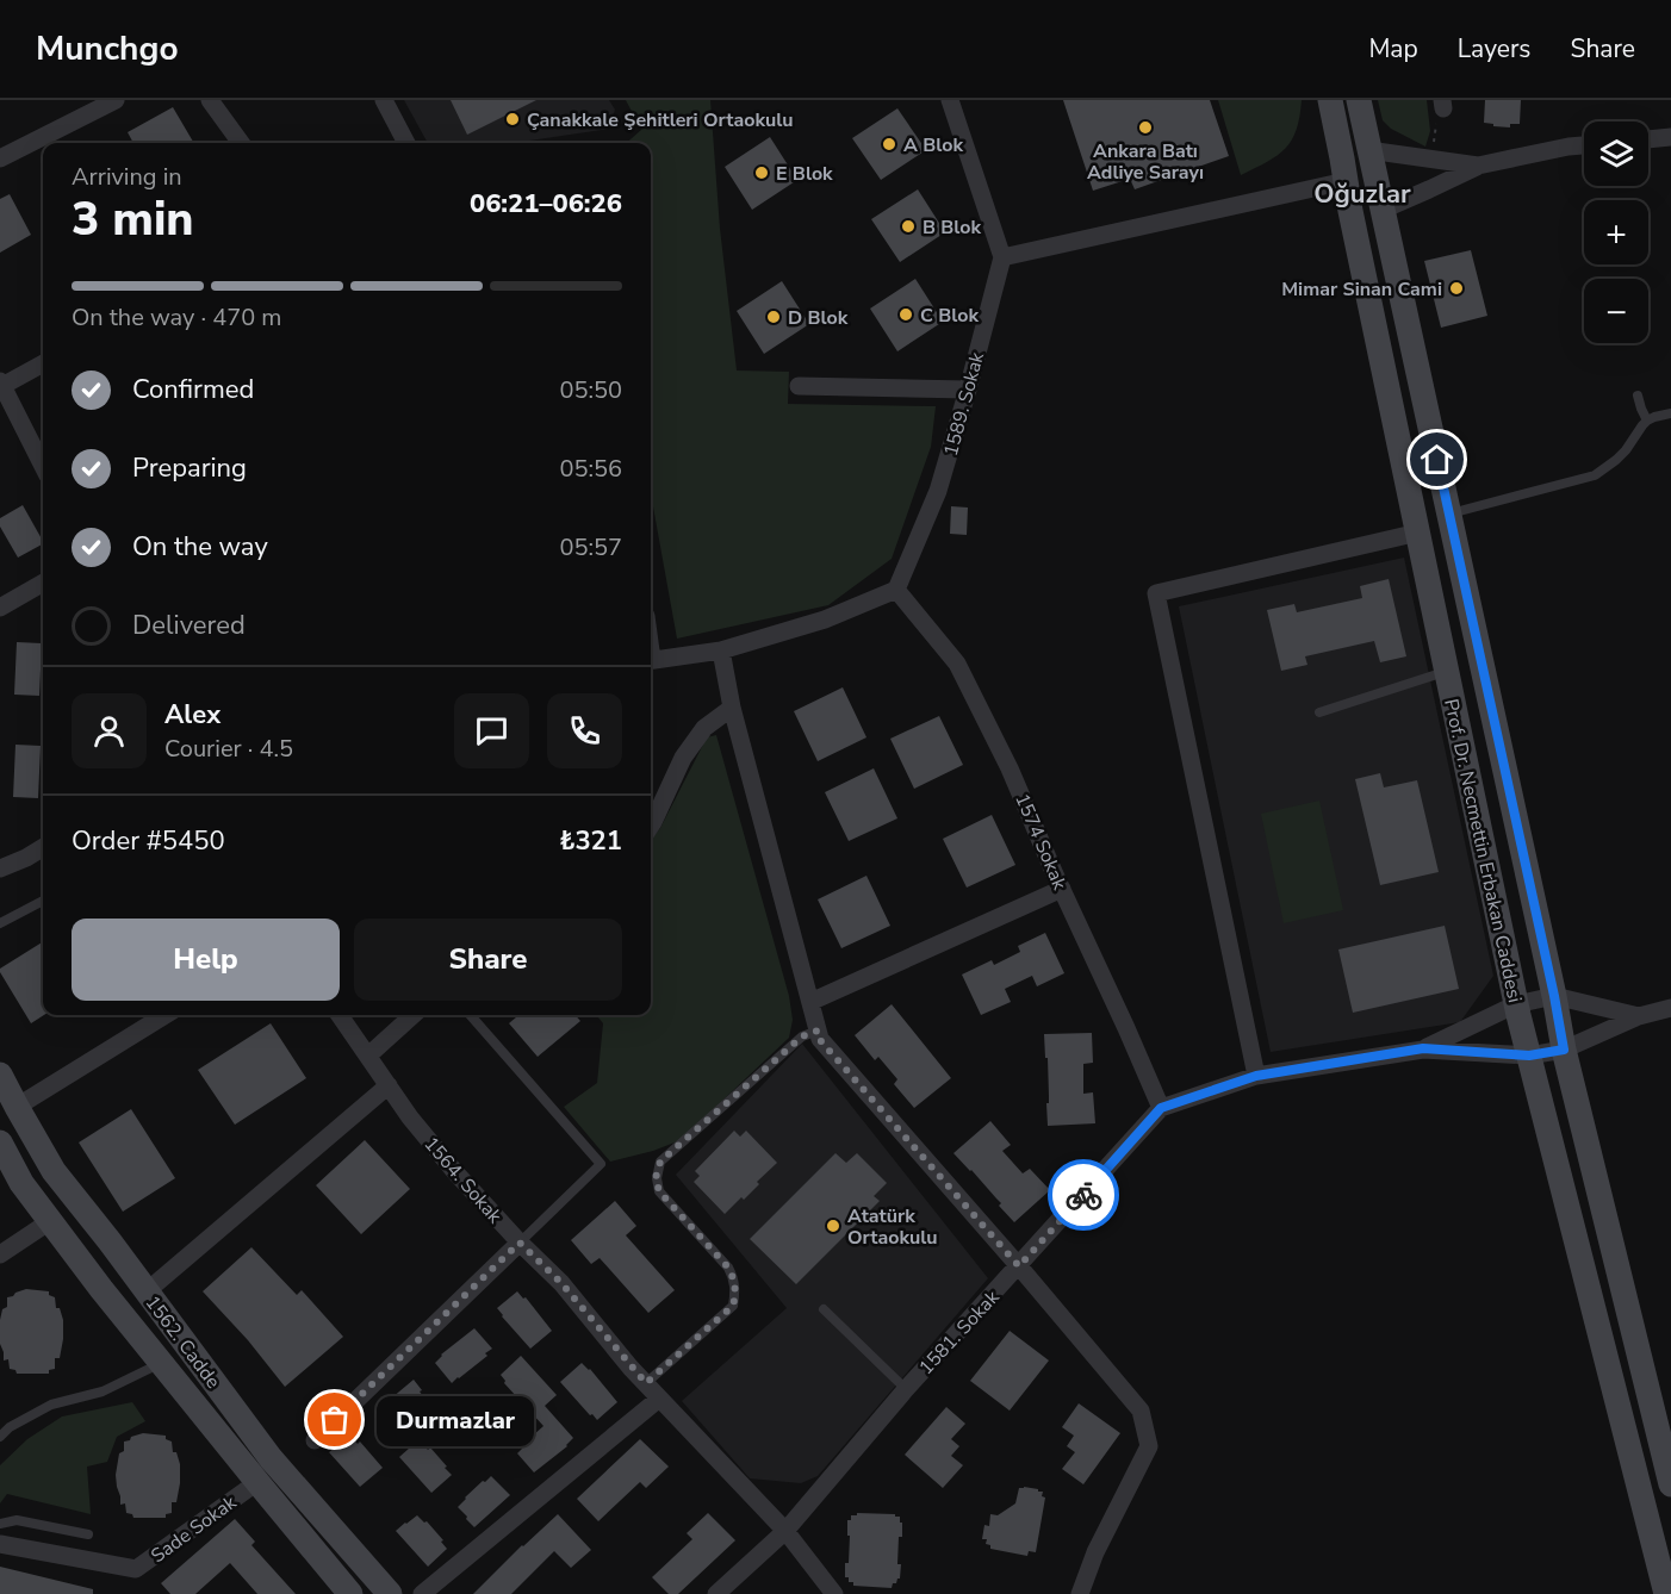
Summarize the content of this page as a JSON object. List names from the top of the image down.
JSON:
{
  "streets": {
    "main road": ["Prof. Dr. Necmettin Erbakan Caddesi", "1562. Cadde"],
    "street": [
      "1589. Sokak",
      "1574 Sokak",
      "1564. Sokak",
      "1581. Sokak",
      "Sade Sokak"
    ]
  },
  "crossings": [
    ["1589. Sokak", "1574 Sokak"],
    ["1574 Sokak", "1581. Sokak"],
    ["1564. Sokak", "1581. Sokak"],
    ["1562. Cadde", "Sade Sokak"]
  ],
  "districts": ["Oğuzlar"],
  "places": [
    "Çanakkale Şehitleri Ortaokulu",
    "Ankara Batı Adliye Sarayı",
    "A Blok",
    "E Blok",
    "B Blok",
    "Mimar Sinan Cami",
    "C Blok",
    "D Blok",
    "Atatürk Ortaokulu",
    "Durmazlar"
  ],
  "page": {
    "header": "Munchgo",
    "nav": ["Map", "Layers", "Share"],
    "map_buttons": ["+", "−"],
    "heading": ["3 min", "Arriving in", "06:21–06:26"],
    "panel": [
      "Alex",
      "Courier · 4.5",
      "Order #5450",
      "₺321"
    ],
    "bar": "On the way · 470 m",
    "list": [
      ["Confirmed", "05:50"],
      ["Preparing", "05:56"],
      ["On the way", "05:57"],
      "Delivered"
    ],
    "buttons": ["Help", "Share"],
    "bubble": "Durmazlar"
  }
}
